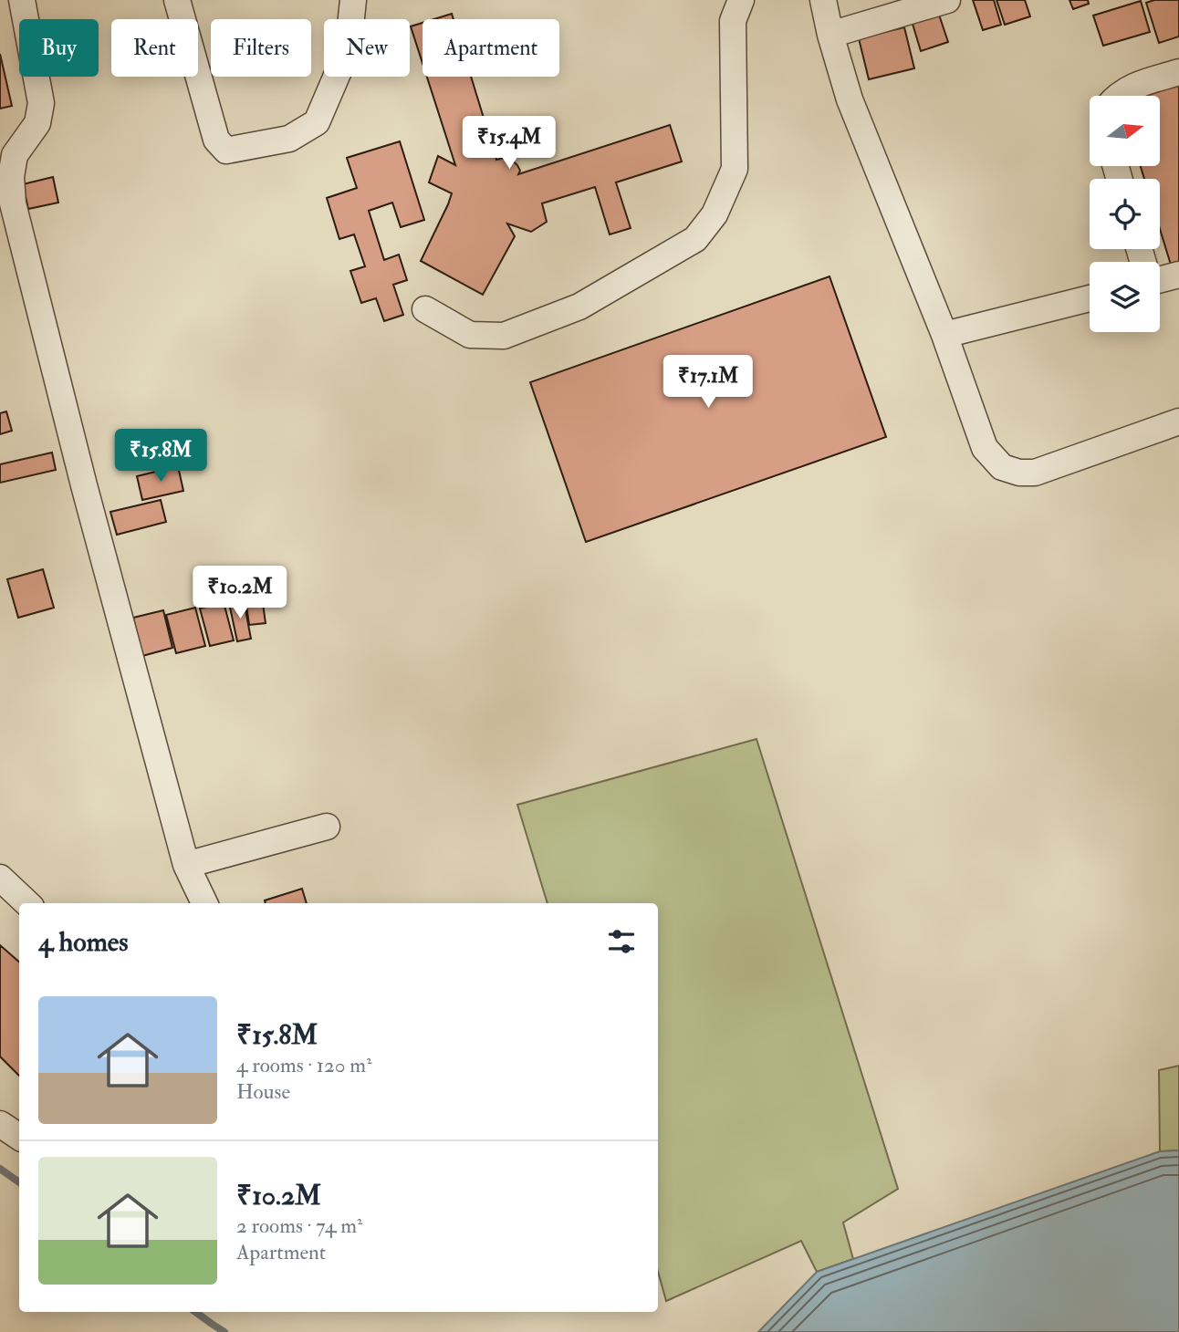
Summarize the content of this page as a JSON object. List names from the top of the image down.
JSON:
{
  "north": "right",
  "page": {
    "chip": [
      "Buy",
      "Rent",
      "Filters",
      "New",
      "Apartment"
    ],
    "price": [
      "₹15.4M",
      "₹17.1M",
      "₹15.8M",
      "₹10.2M"
    ],
    "heading": "4 homes",
    "list": [
      {
        "name": "₹15.8M",
        "note": "4 rooms · 120 m² · House"
      },
      {
        "name": "₹10.2M",
        "note": "2 rooms · 74 m² · Apartment"
      }
    ]
  }
}
